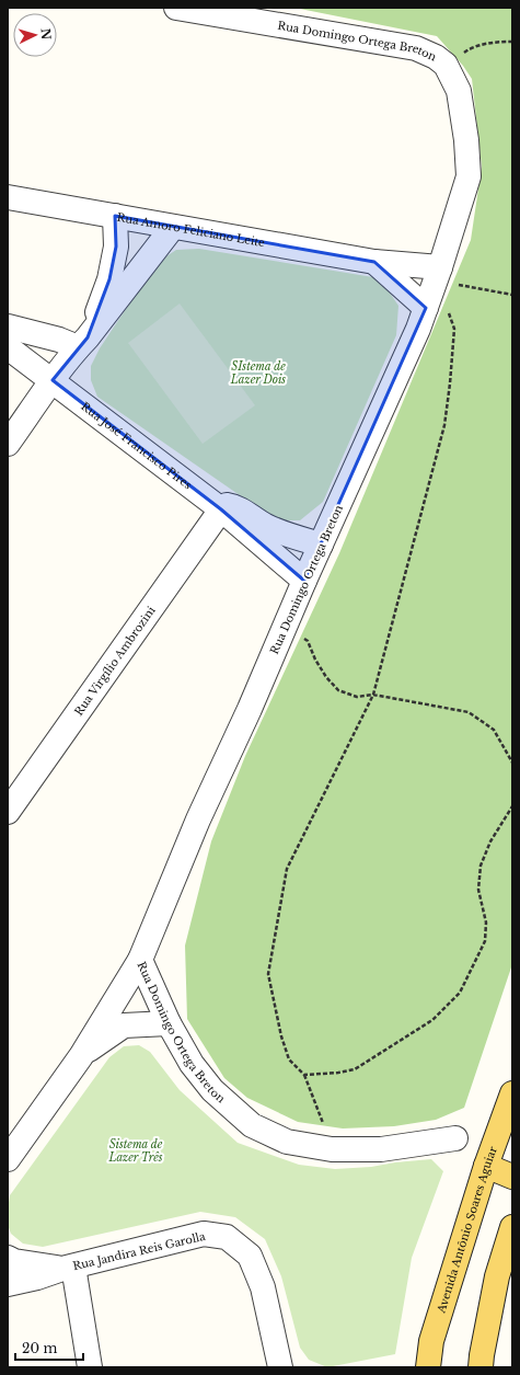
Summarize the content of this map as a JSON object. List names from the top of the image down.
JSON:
{
  "streets": {
    "main road": ["Avenida Antônio Soares Aguiar"],
    "street": [
      "Rua Domingo Ortega Breton",
      "Rua Amoro Feliciano Leite",
      "Rua José Francisco Pires",
      "Rua Virgílio Ambrozini",
      "Rua Jandira Reis Garolla"
    ]
  },
  "crossings": [
    ["Rua Domingo Ortega Breton", "Rua Amoro Feliciano Leite"],
    ["Rua Domingo Ortega Breton", "Rua José Francisco Pires"],
    ["Rua José Francisco Pires", "Rua Virgílio Ambrozini"]
  ],
  "parks": ["SIstema de Lazer Dois", "Sistema de Lazer Três"],
  "scale_bar": "20 m",
  "north": "right"
}
